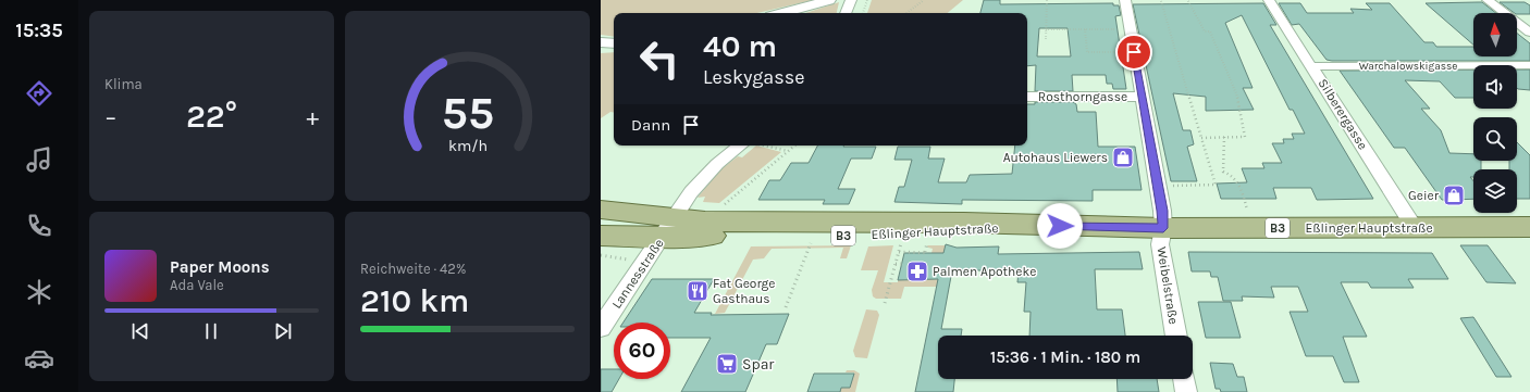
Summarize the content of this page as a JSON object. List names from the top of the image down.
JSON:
{
  "streets": {
    "main road": ["B3", "Eßlinger Hauptstraße"],
    "street": [
      "Warchalowskigasse",
      "Rosthorngasse",
      "Silberergasse",
      "Lannesstraße",
      "Weibelstraße"
    ]
  },
  "crossings": [
    ["Warchalowskigasse", "Silberergasse"],
    ["Rosthorngasse", "Weibelstraße"],
    ["Silberergasse", "Eßlinger Hauptstraße"],
    ["B3", "Eßlinger Hauptstraße"],
    ["B3", "Lannesstraße"],
    ["Eßlinger Hauptstraße", "Lannesstraße"],
    ["Eßlinger Hauptstraße", "Weibelstraße"]
  ],
  "places": {
    "shop": ["Autohaus Liewers", "Geier"],
    "pharmacy": ["Palmen Apotheke"],
    "restaurant": ["Fat George Gasthaus"],
    "supermarket": ["Spar"]
  },
  "north": "top",
  "page": {
    "tabs": "15:35",
    "tile": [
      "Klima",
      ["Reichweite · 42%", "210 km"]
    ],
    "turn": ["40 m", "Leskygasse"],
    "heat": ["−", "22°", "+"],
    "then": "Dann",
    "song": ["Paper Moons", "Ada Vale"],
    "limit": "60",
    "trip": "15:36 · 1 Min. · 180 m",
    "gauge": ["55", "km/h"]
  }
}
